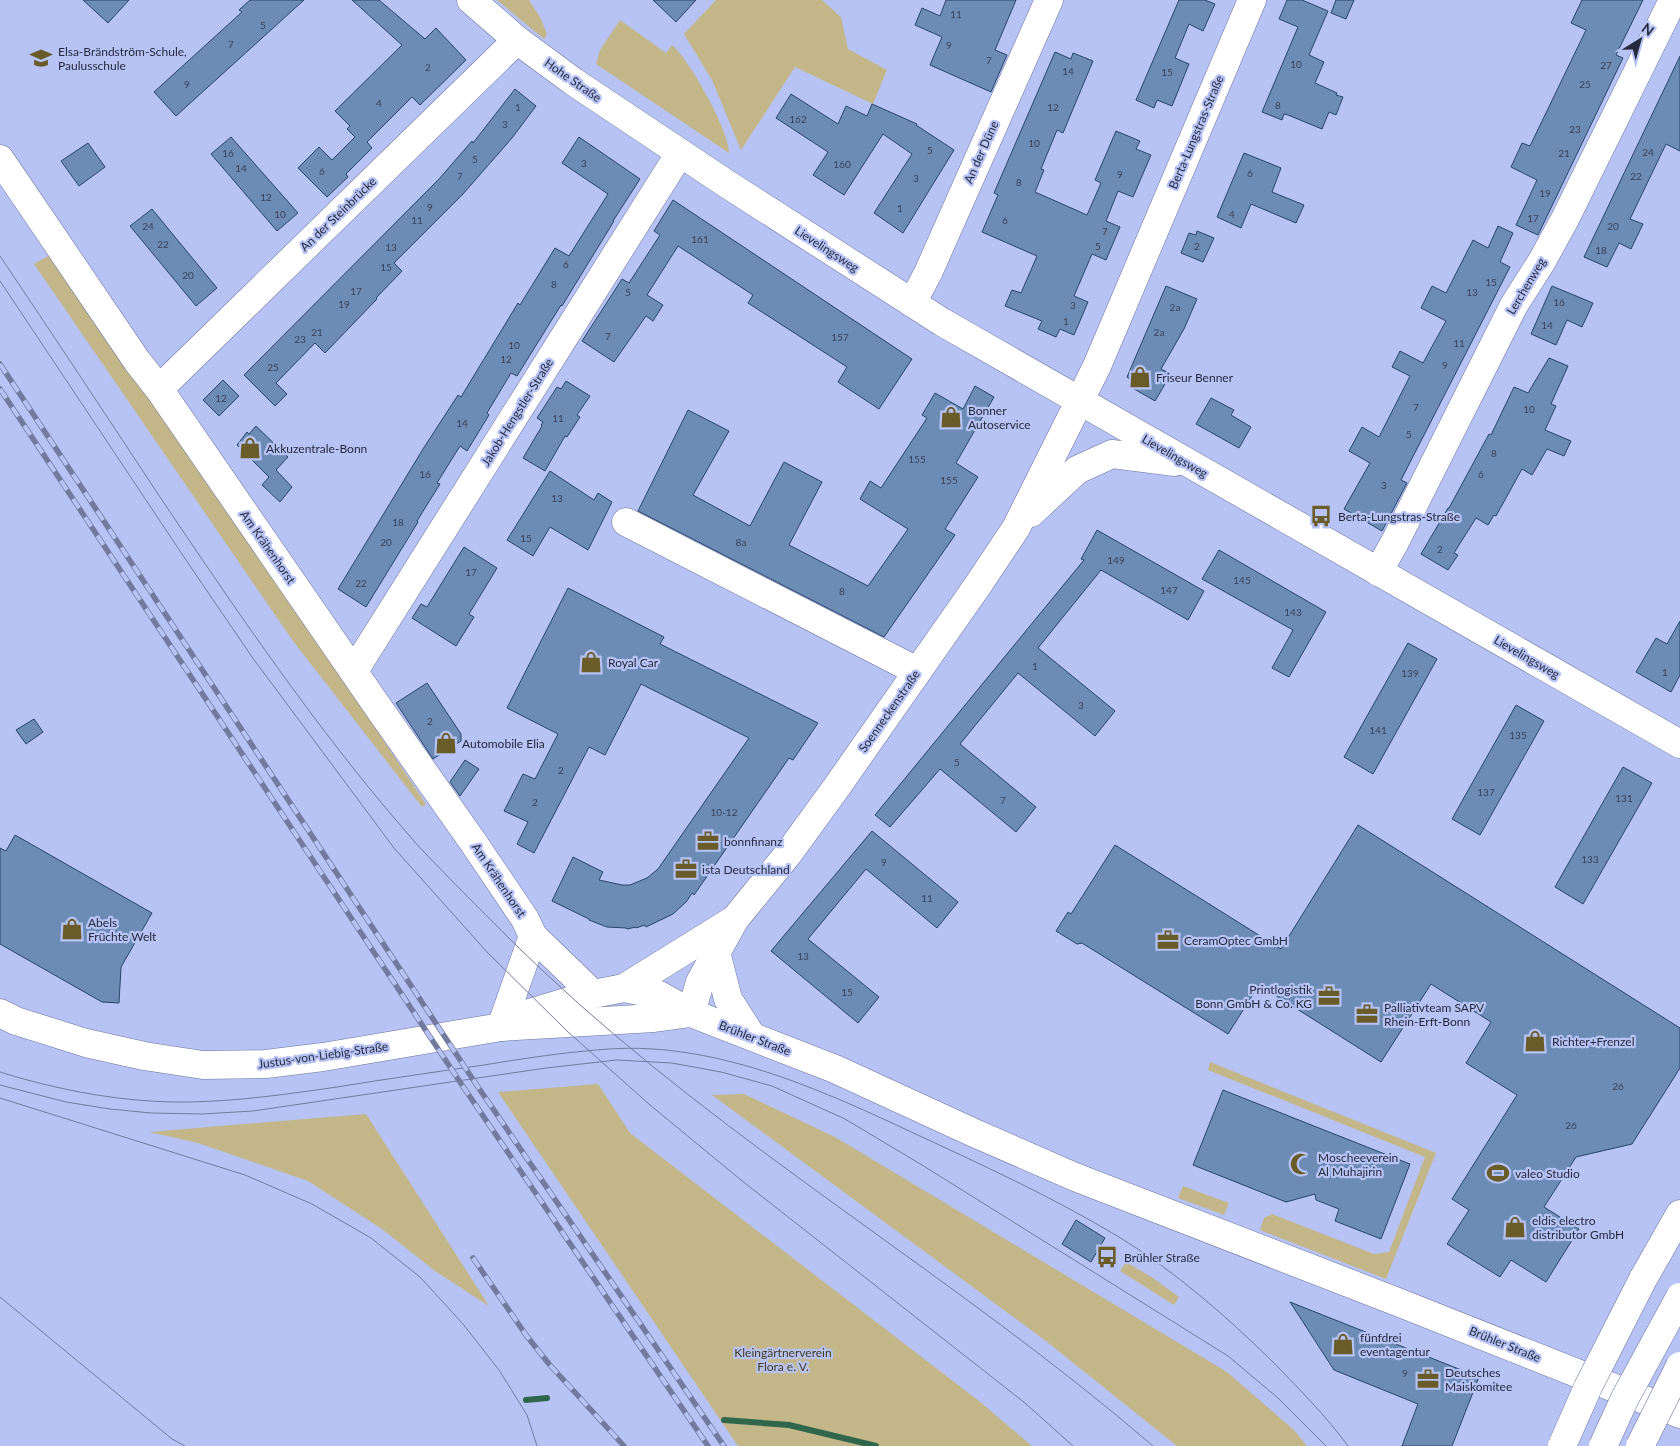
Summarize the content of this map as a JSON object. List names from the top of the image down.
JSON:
{
  "streets": {
    "main road": [
      "Hohe Straße",
      "Berta-Lungstras-Straße",
      "An der Düne",
      "An der Steinbrücke",
      "Lievelingsweg",
      "Lerchenweg",
      "Jakob-Hengstler-Straße",
      "Am Krähenhorst",
      "Soenneckenstraße",
      "Brühler Straße",
      "Justus-von-Liebig-Straße"
    ]
  },
  "crossings": [
    ["Hohe Straße", "An der Steinbrücke"],
    ["Hohe Straße", "Lievelingsweg"],
    ["Hohe Straße", "Jakob-Hengstler-Straße"],
    ["Berta-Lungstras-Straße", "Lievelingsweg"],
    ["Berta-Lungstras-Straße", "Soenneckenstraße"],
    ["An der Düne", "Lievelingsweg"],
    ["An der Steinbrücke", "Am Krähenhorst"],
    ["Lievelingsweg", "Lerchenweg"],
    ["Lievelingsweg", "Jakob-Hengstler-Straße"],
    ["Lievelingsweg", "Soenneckenstraße"],
    ["Jakob-Hengstler-Straße", "Am Krähenhorst"],
    ["Am Krähenhorst", "Justus-von-Liebig-Straße"],
    ["Soenneckenstraße", "Brühler Straße"],
    ["Soenneckenstraße", "Justus-von-Liebig-Straße"],
    ["Brühler Straße", "Justus-von-Liebig-Straße"]
  ],
  "parks": ["Kleingärtnerverein Flora e. V."],
  "places": {
    "school or university": ["Elsa-Brändström-Schule, Paulusschule"],
    "shop": [
      "Friseur Benner",
      "Bonner Autoservice",
      "Akkuzentrale-Bonn",
      "Royal Car",
      "Automobile Elia",
      "Abels Früchte Welt",
      "Richter+Frenzel",
      "eldis electro distributor GmbH",
      "fünfdrei eventagentur"
    ],
    "bus stop": ["Berta-Lungstras-Straße", "Brühler Straße"],
    "office": [
      "bonnfinanz",
      "ista Deutschland",
      "CeramOptec GmbH",
      "Printlogistik Bonn GmbH & Co. KG",
      "Palliativteam SAPV Rhein-Erft-Bonn",
      "Deutsches Maiskomitee"
    ],
    "mosque": ["Moscheeverein Al Muhajirin"],
    "sports": ["valeo Studio"]
  },
  "house_numbers": [
    "11",
    "5",
    "7",
    "9",
    "7",
    "10",
    "27",
    "2",
    "14",
    "15",
    "9",
    "25",
    "4",
    "8",
    "1",
    "12",
    "162",
    "3",
    "23",
    "10",
    "5",
    "24",
    "16",
    "21",
    "5",
    "3",
    "160",
    "14",
    "6",
    "6",
    "9",
    "7",
    "22",
    "3",
    "8",
    "19",
    "12",
    "9",
    "1",
    "10",
    "4",
    "17",
    "11",
    "6",
    "24",
    "20",
    "7",
    "161",
    "22",
    "5",
    "2",
    "13",
    "18",
    "6",
    "15",
    "20",
    "15",
    "8",
    "17",
    "5",
    "13",
    "16",
    "19",
    "3",
    "2a",
    "1",
    "14",
    "21",
    "2a",
    "7",
    "157",
    "23",
    "11",
    "10",
    "12",
    "9",
    "25",
    "12",
    "7",
    "10",
    "11",
    "14",
    "5",
    "8",
    "155",
    "16",
    "6",
    "155",
    "3",
    "13",
    "18",
    "15",
    "20",
    "8a",
    "2",
    "149",
    "17",
    "145",
    "22",
    "147",
    "8",
    "143",
    "1",
    "1",
    "139",
    "3",
    "2",
    "141",
    "135",
    "5",
    "2",
    "137",
    "131",
    "7",
    "2",
    "10-12",
    "133",
    "9",
    "11",
    "13",
    "15",
    "26",
    "26",
    "9"
  ],
  "north": "top right"
}
